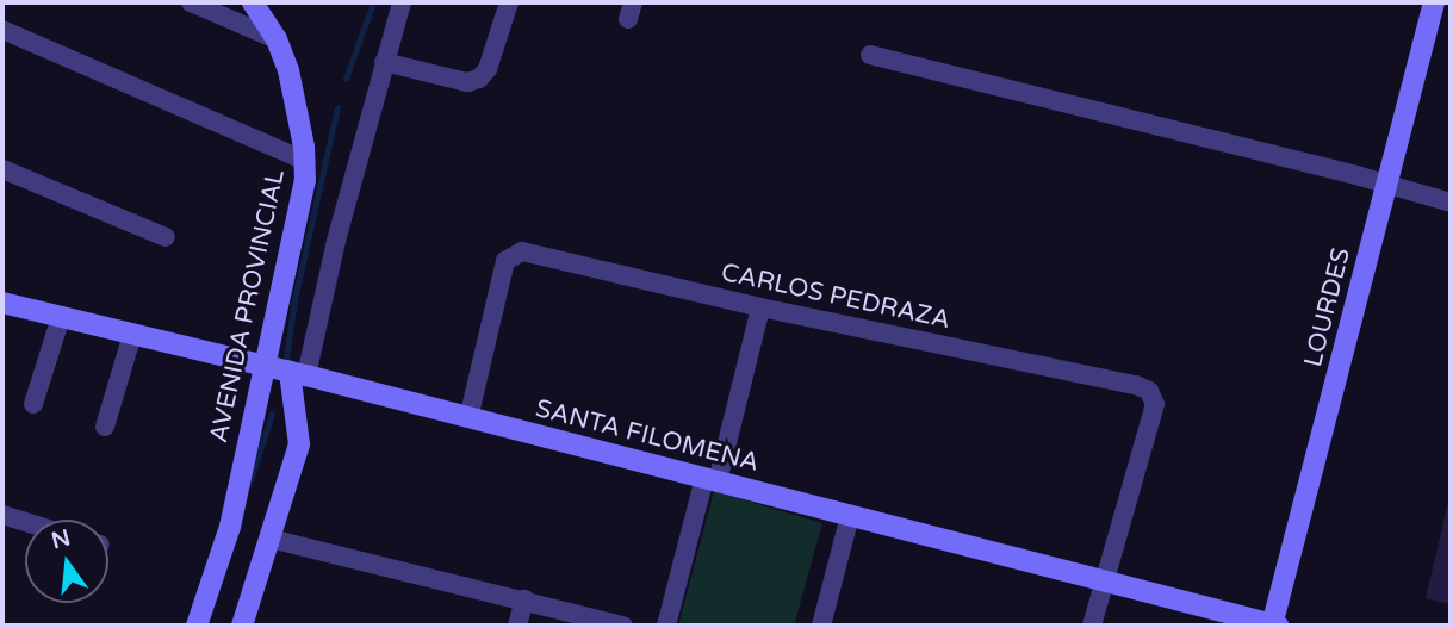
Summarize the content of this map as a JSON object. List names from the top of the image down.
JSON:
{
  "streets": {
    "street": [
      "CARLOS PEDRAZA",
      "AVENIDA PROVINCIAL",
      "LOURDES",
      "SANTA FILOMENA"
    ]
  },
  "crossings": [
    ["CARLOS PEDRAZA", "SANTA FILOMENA"],
    ["AVENIDA PROVINCIAL", "SANTA FILOMENA"],
    ["LOURDES", "SANTA FILOMENA"]
  ],
  "north": "top"
}
